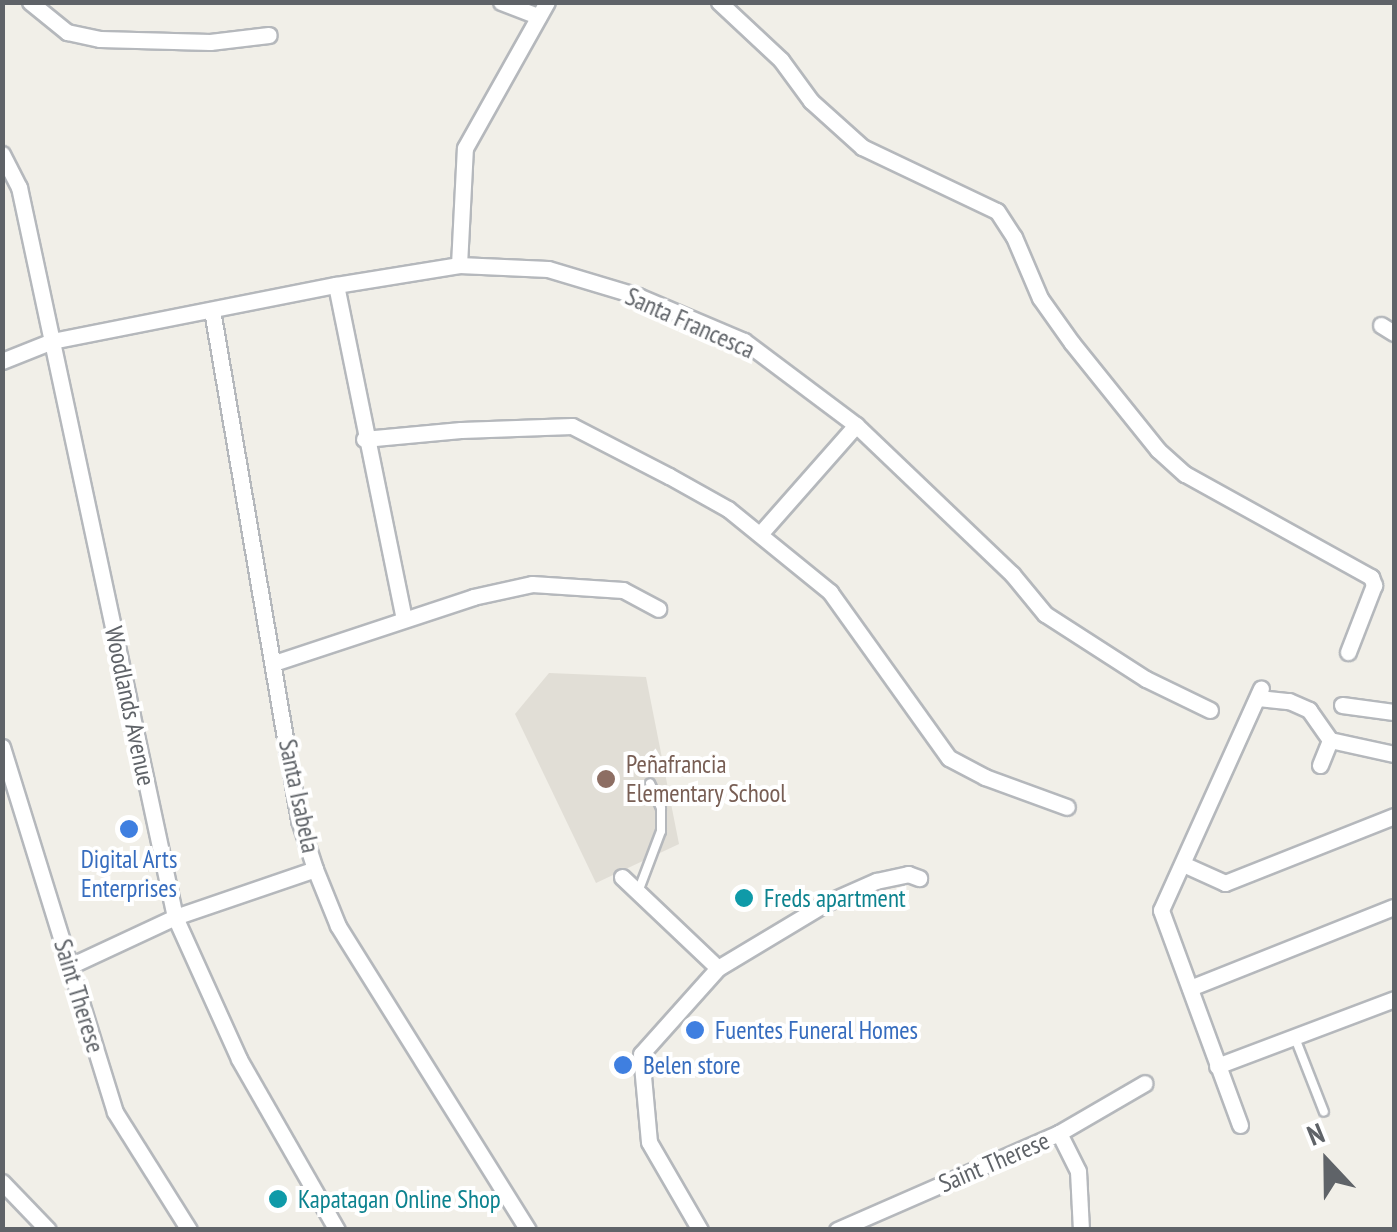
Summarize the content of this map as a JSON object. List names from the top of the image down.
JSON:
{
  "streets": {
    "street": [
      "Santa Francesca",
      "Woodlands Avenue",
      "Santa Isabela",
      "Saint Therese"
    ]
  },
  "crossings": [
    ["Santa Francesca", "Woodlands Avenue"],
    ["Santa Francesca", "Santa Isabela"]
  ],
  "places": [
    "Peñafrancia Elementary School",
    "Digital Arts Enterprises",
    "Freds apartment",
    "Fuentes Funeral Homes",
    "Belen store",
    "Kapatagan Online Shop"
  ],
  "north": "top"
}
